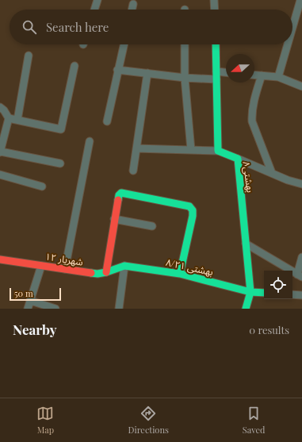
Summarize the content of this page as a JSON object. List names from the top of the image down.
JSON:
{
  "streets": {
    "street": ["بهشتی۸", "شهریار ۱۲", "بهشتی ۸/۲۱"]
  },
  "crossings": [
    ["بهشتی۸", "بهشتی ۸/۲۱"],
    ["شهریار ۱۲", "بهشتی ۸/۲۱"]
  ],
  "scale_bar": "50 m",
  "north": "left",
  "page": {
    "search": "Search here",
    "scale": "50 m",
    "heading": ["Nearby", "0 results"],
    "nav": ["Map", "Directions", "Saved"]
  }
}
